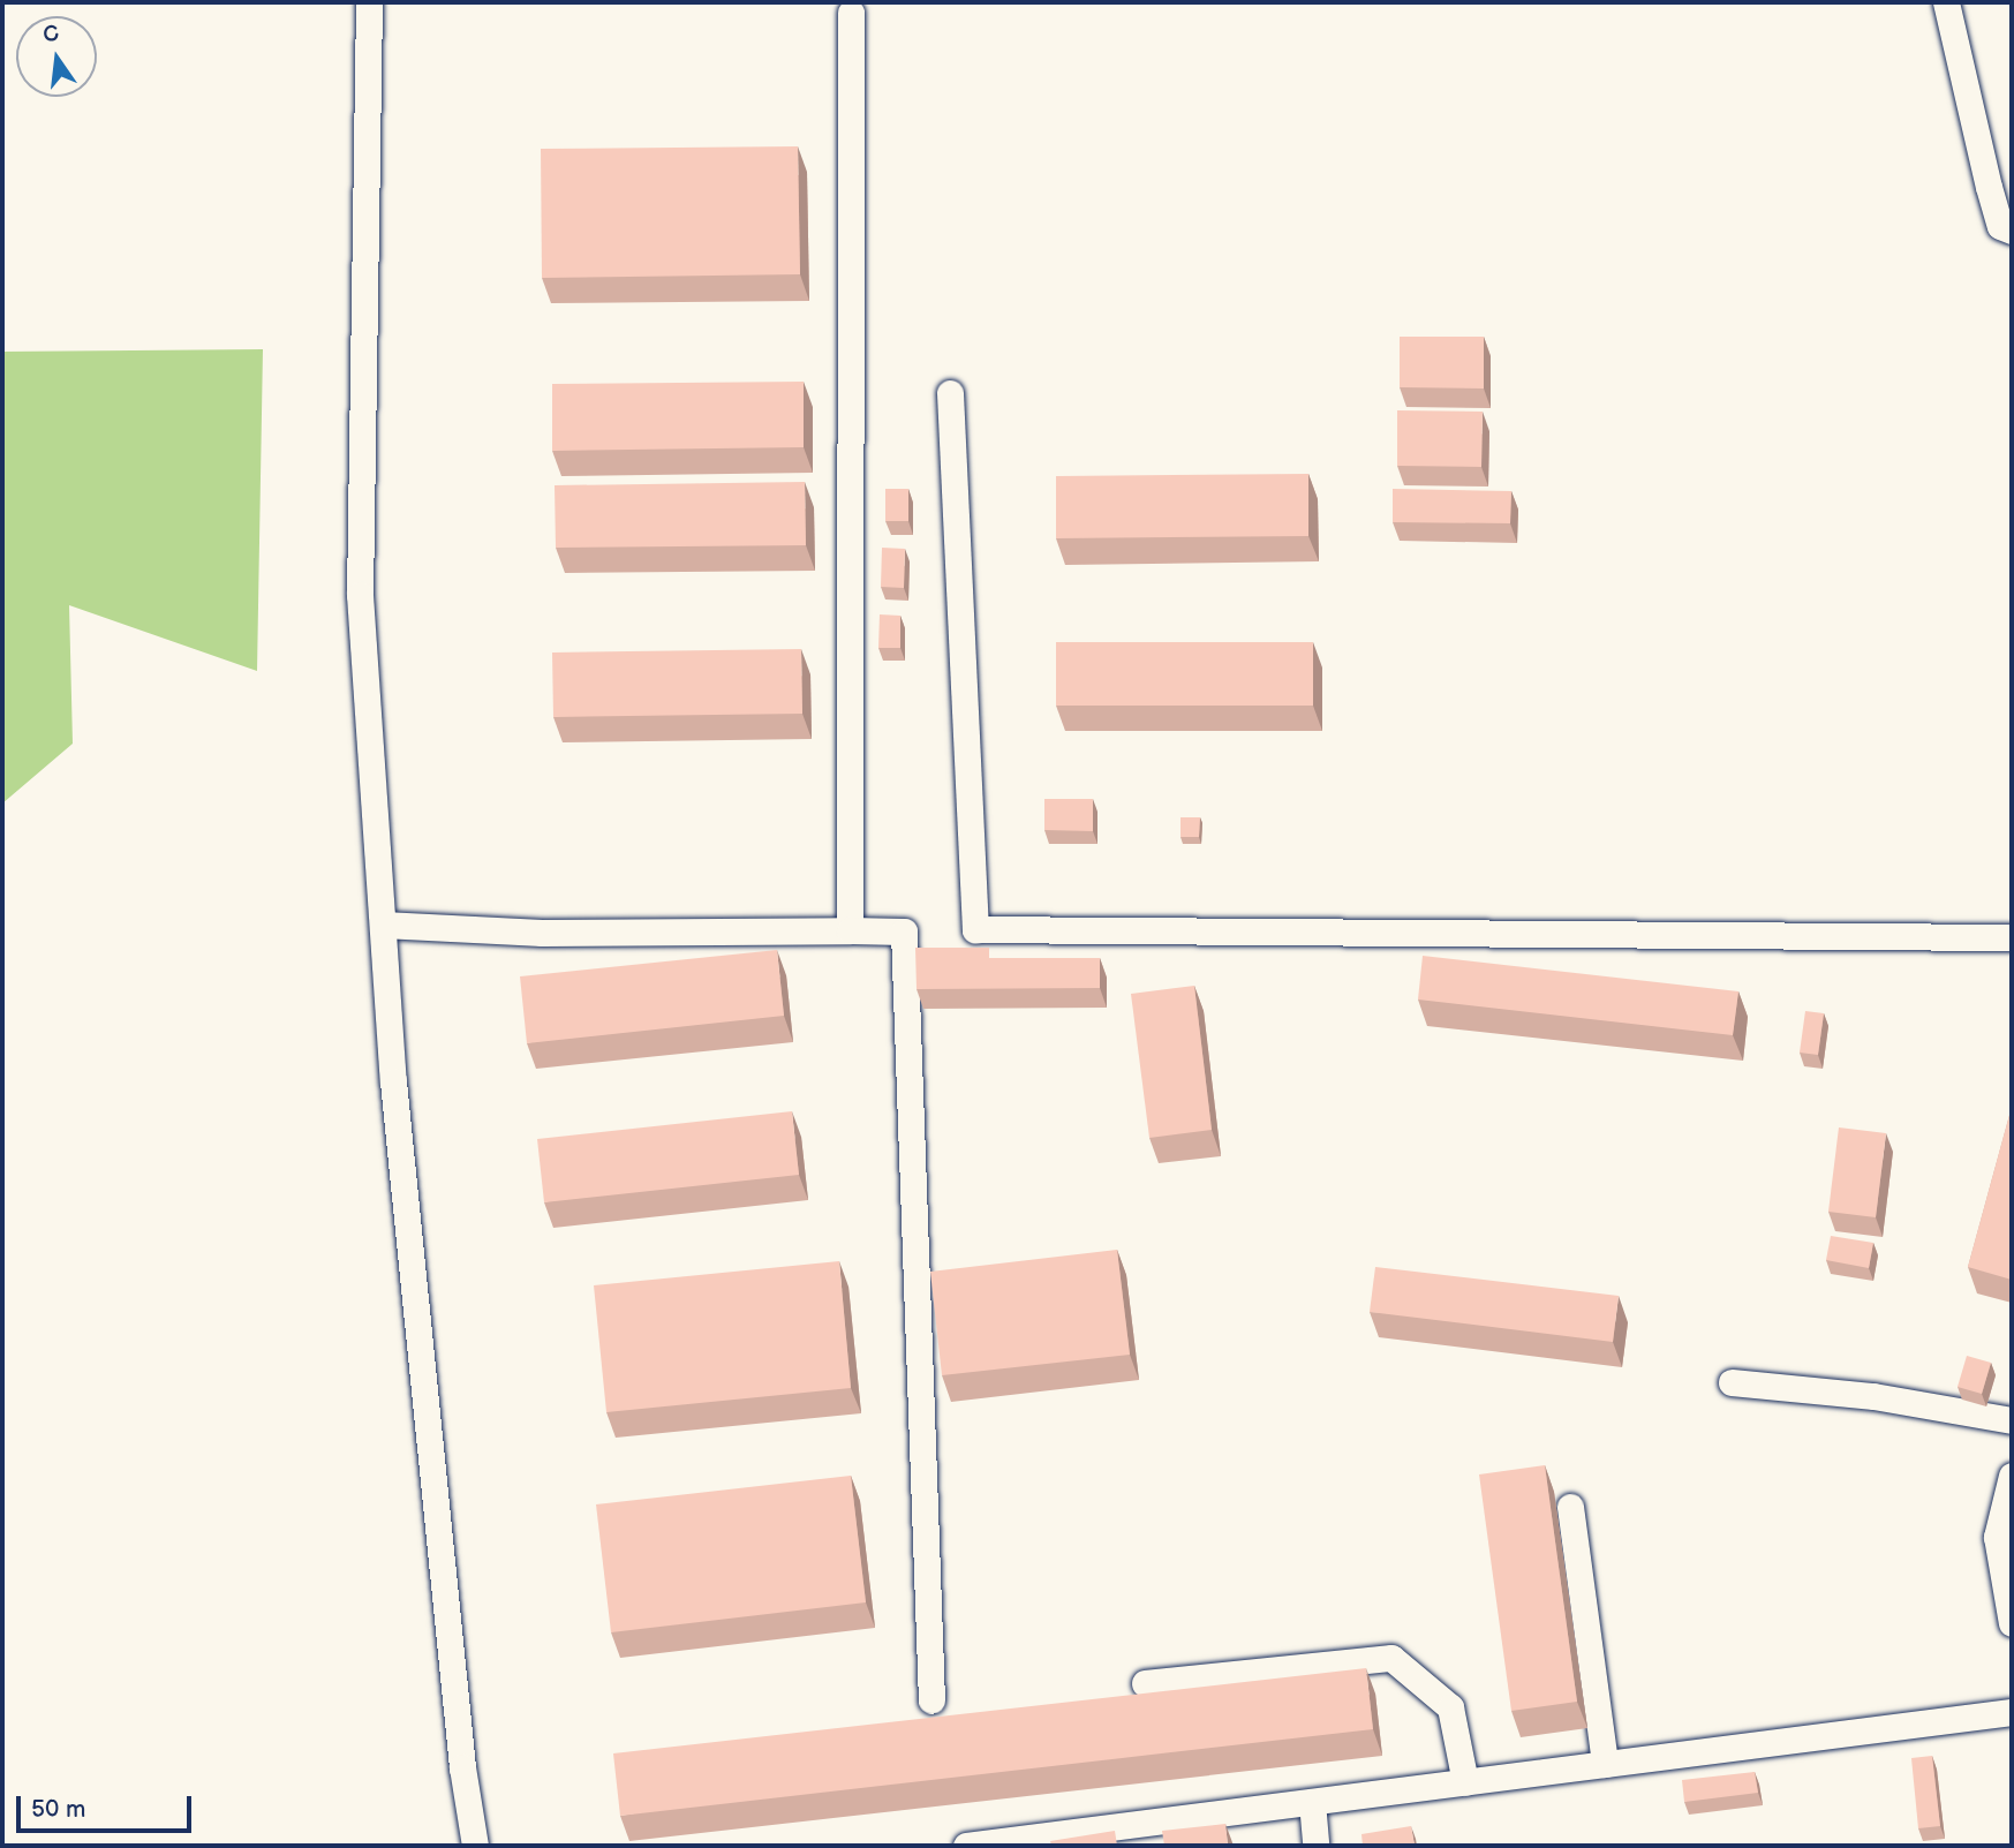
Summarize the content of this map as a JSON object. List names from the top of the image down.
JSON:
{
  "scale_bar": "50 m",
  "north": "top"
}
